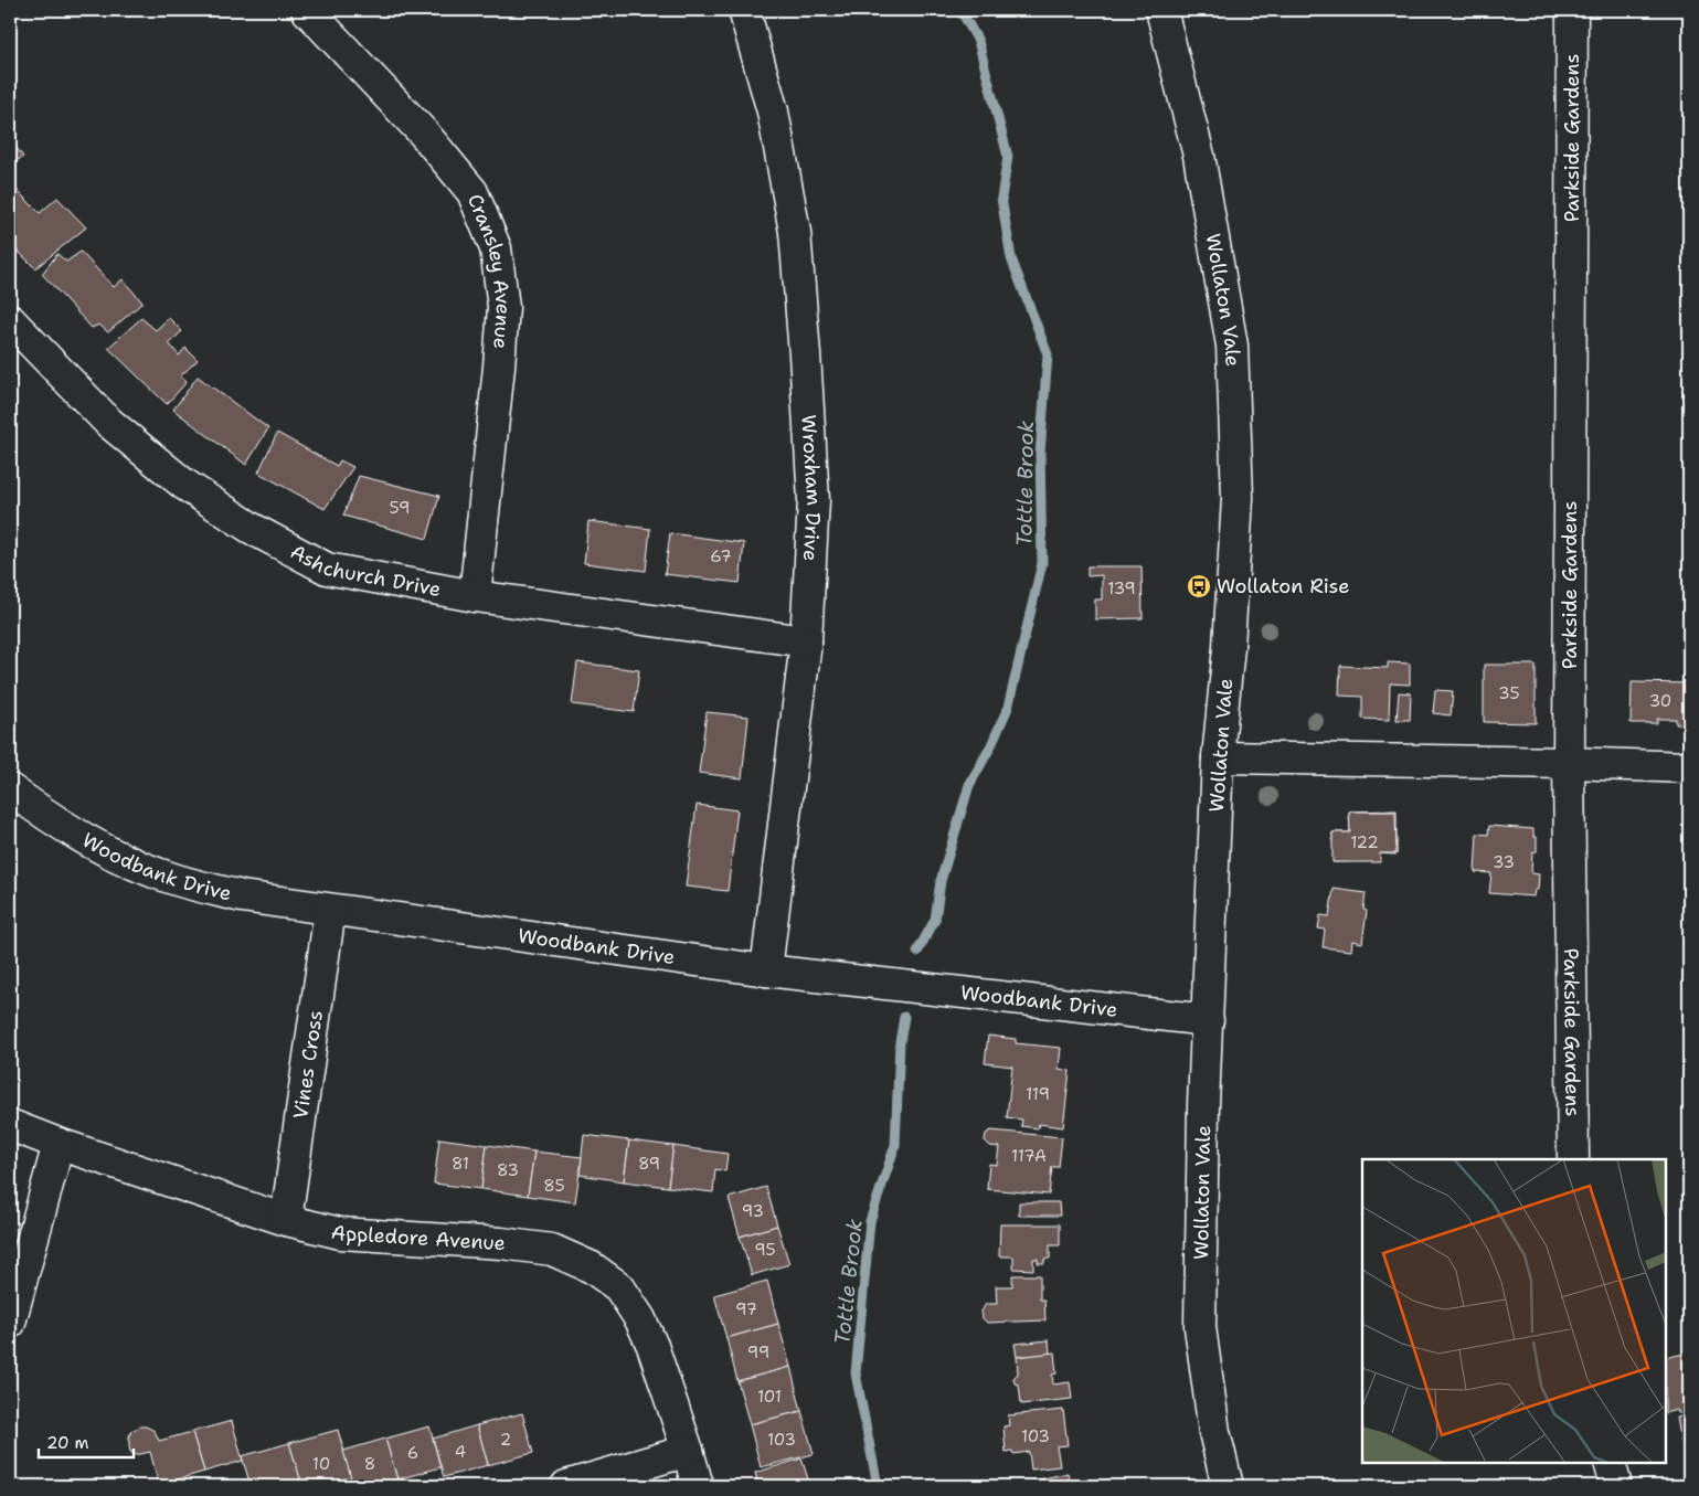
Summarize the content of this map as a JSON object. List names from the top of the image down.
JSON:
{
  "streets": {
    "street": [
      "Parkside Gardens",
      "Cransley Avenue",
      "Wollaton Vale",
      "Wroxham Drive",
      "Ashchurch Drive",
      "Woodbank Drive",
      "Vines Cross",
      "Appledore Avenue"
    ]
  },
  "crossings": [
    ["Cransley Avenue", "Ashchurch Drive"],
    ["Wollaton Vale", "Woodbank Drive"],
    ["Wroxham Drive", "Ashchurch Drive"],
    ["Wroxham Drive", "Woodbank Drive"],
    ["Woodbank Drive", "Vines Cross"],
    ["Vines Cross", "Appledore Avenue"]
  ],
  "water": ["Tottle Brook"],
  "places": {
    "bus stop": ["Wollaton Rise"]
  },
  "house_numbers": [
    "59",
    "67",
    "139",
    "35",
    "30",
    "122",
    "33",
    "119",
    "117A",
    "81",
    "89",
    "83",
    "85",
    "93",
    "95",
    "97",
    "99",
    "101",
    "103",
    "2",
    "103",
    "4",
    "6",
    "10",
    "8"
  ],
  "scale_bar": "20 m"
}
